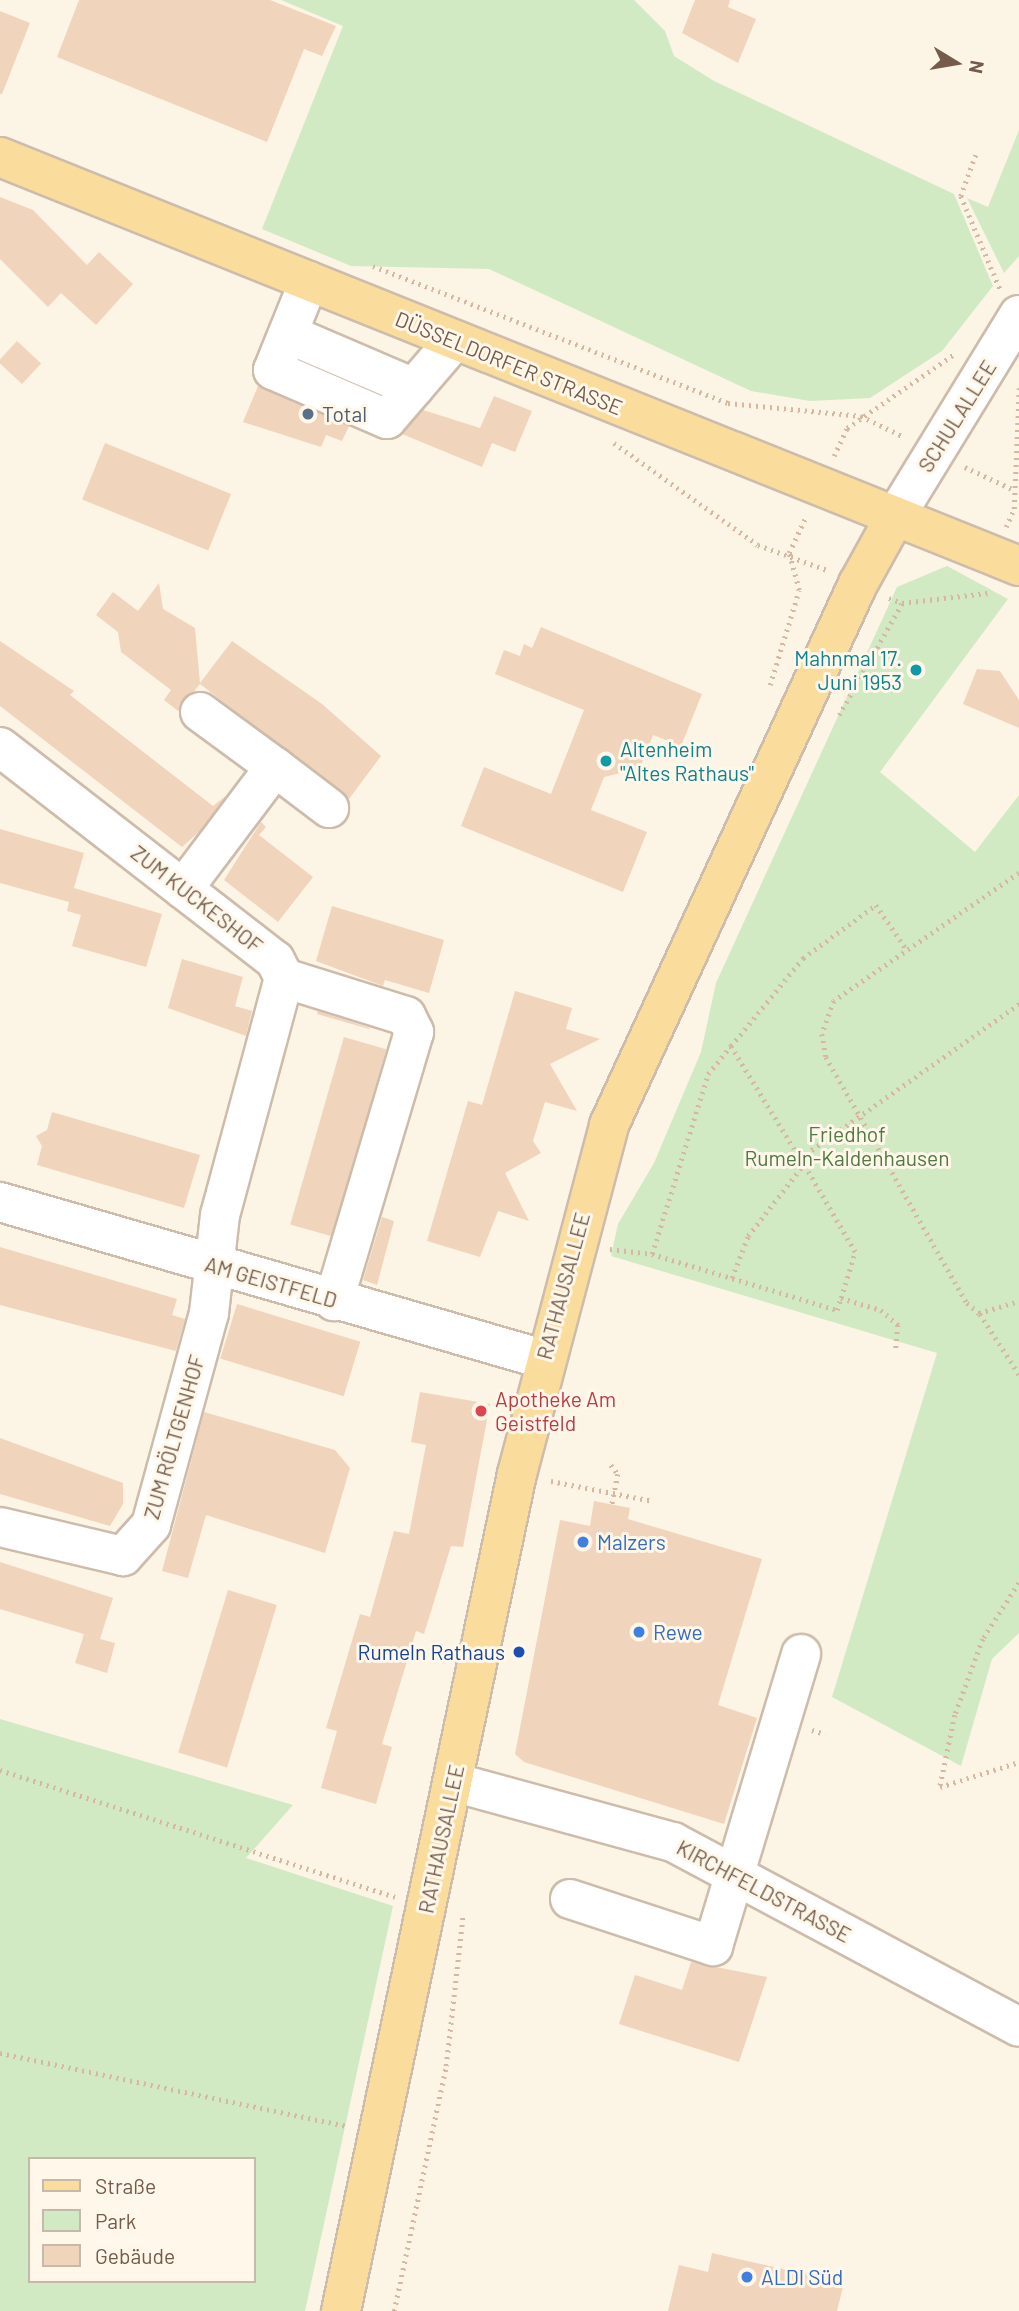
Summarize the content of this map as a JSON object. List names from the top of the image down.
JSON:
{
  "streets": {
    "main road": ["DÜSSELDORFER STRASSE", "RATHAUSALLEE"],
    "street": [
      "SCHULALLEE",
      "ZUM KUCKESHOF",
      "AM GEISTFELD",
      "ZUM RÖLTGENHOF",
      "KIRCHFELDSTRASSE"
    ]
  },
  "crossings": [
    ["DÜSSELDORFER STRASSE", "SCHULALLEE"],
    ["DÜSSELDORFER STRASSE", "RATHAUSALLEE"],
    ["SCHULALLEE", "RATHAUSALLEE"],
    ["AM GEISTFELD", "RATHAUSALLEE"],
    ["AM GEISTFELD", "ZUM RÖLTGENHOF"],
    ["RATHAUSALLEE", "KIRCHFELDSTRASSE"]
  ],
  "parks": ["Friedhof Rumeln-Kaldenhausen"],
  "places": [
    "Total",
    "Mahnmal 17. Juni 1953",
    "Altenheim \"Altes Rathaus\"",
    "Apotheke Am Geistfeld",
    "Malzers",
    "Rewe",
    "Rumeln Rathaus",
    "ALDI Süd"
  ],
  "legend": ["Straße", "Park", "Gebäude"],
  "north": "right"
}
